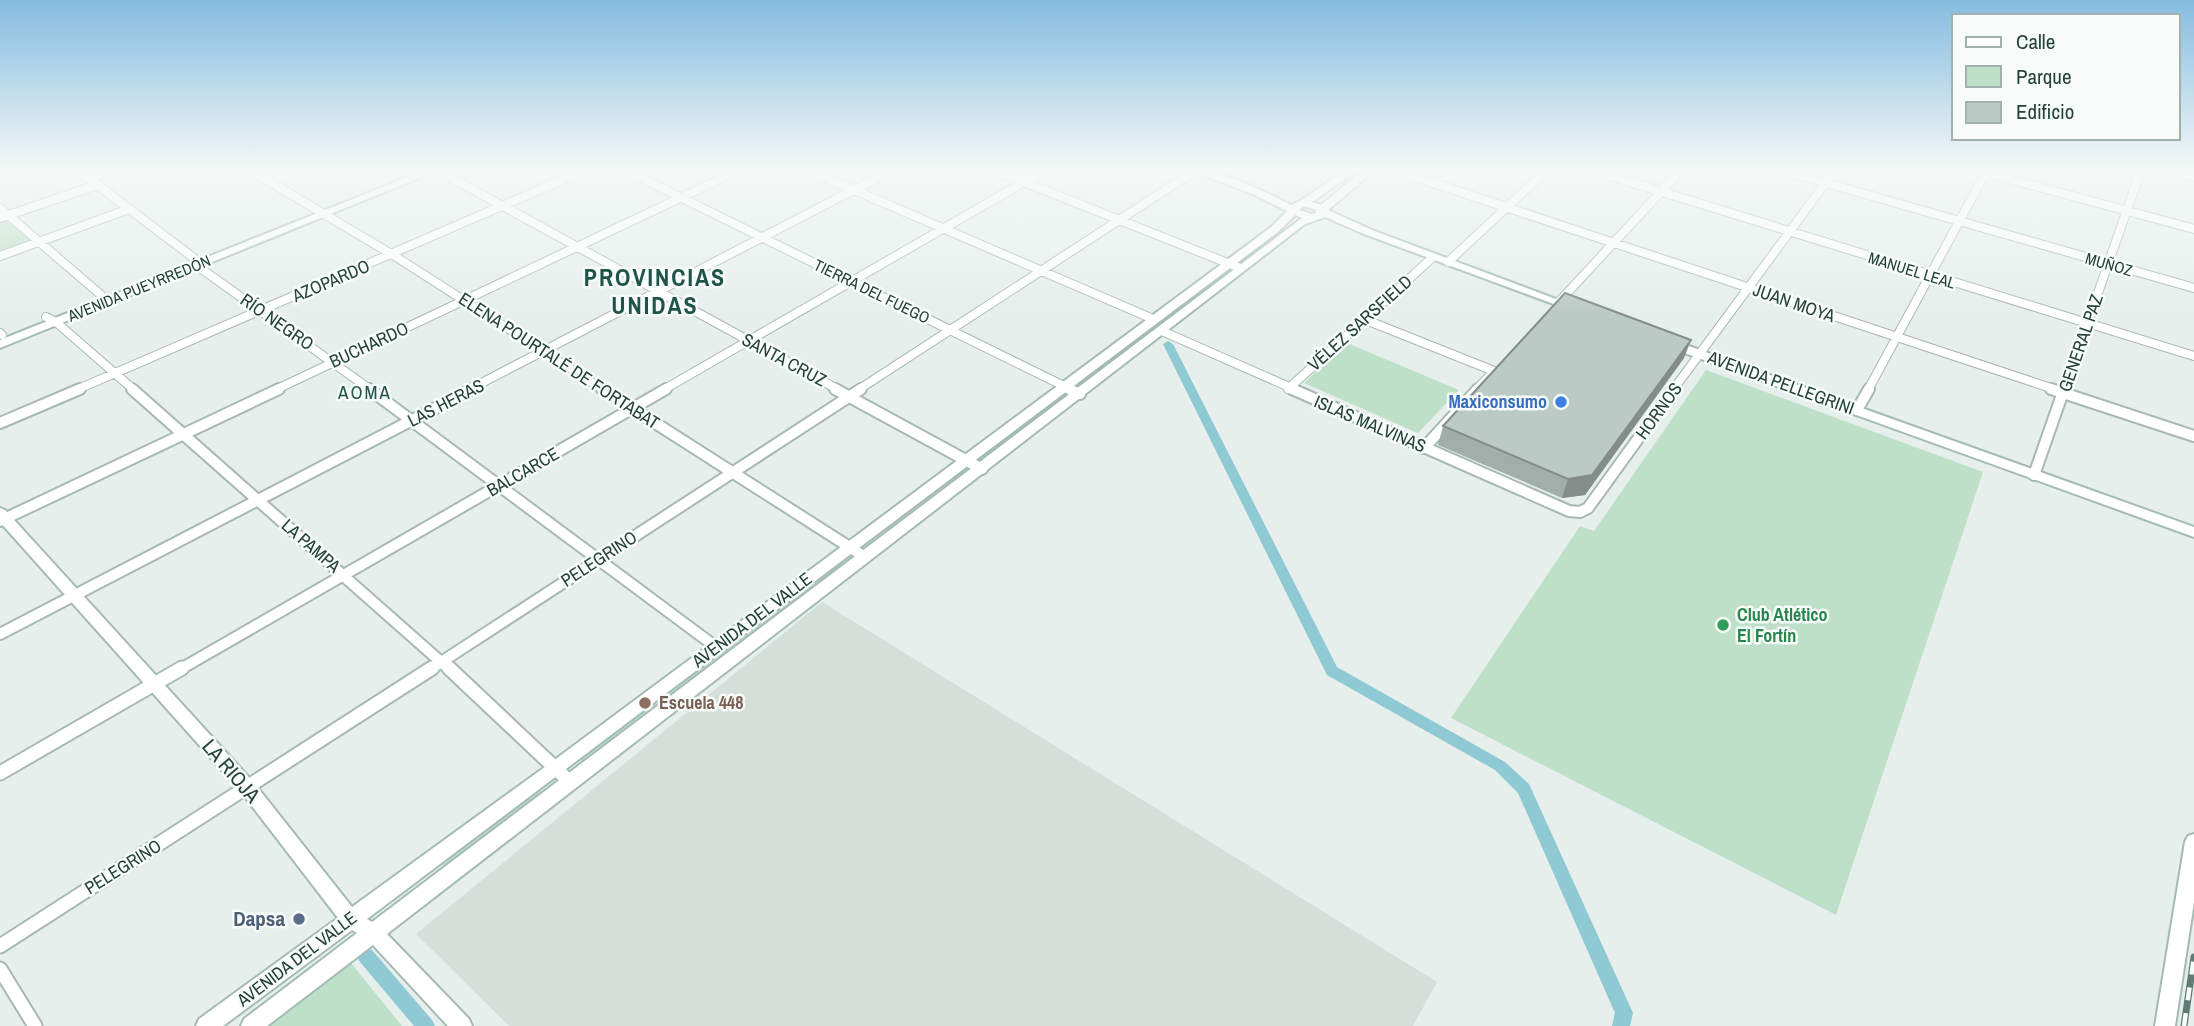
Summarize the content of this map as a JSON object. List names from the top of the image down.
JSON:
{
  "streets": {
    "main road": [
      "AVENIDA PUEYRREDÓN",
      "AVENIDA PELLEGRINI",
      "AVENIDA DEL VALLE",
      "LA RIOJA"
    ],
    "street": [
      "MUÑOZ",
      "MANUEL LEAL",
      "AZOPARDO",
      "TIERRA DEL FUEGO",
      "JUAN MOYA",
      "RÍO NEGRO",
      "VÉLEZ SARSFIELD",
      "GENERAL PAZ",
      "BUCHARDO",
      "SANTA CRUZ",
      "ELENA POURTALÉ DE FORTABAT",
      "LAS HERAS",
      "HORNOS",
      "ISLAS MALVINAS",
      "BALCARCE",
      "LA PAMPA",
      "PELEGRINO"
    ]
  },
  "crossings": [
    ["MUÑOZ", "GENERAL PAZ"],
    ["MANUEL LEAL", "GENERAL PAZ"],
    ["MANUEL LEAL", "HORNOS"],
    ["AZOPARDO", "RÍO NEGRO"],
    ["AZOPARDO", "ELENA POURTALÉ DE FORTABAT"],
    ["AZOPARDO", "LA PAMPA"],
    ["AVENIDA PUEYRREDÓN", "RÍO NEGRO"],
    ["AVENIDA PUEYRREDÓN", "LA PAMPA"],
    ["TIERRA DEL FUEGO", "LAS HERAS"],
    ["TIERRA DEL FUEGO", "BALCARCE"],
    ["TIERRA DEL FUEGO", "PELEGRINO"],
    ["TIERRA DEL FUEGO", "AVENIDA DEL VALLE"],
    ["JUAN MOYA", "GENERAL PAZ"],
    ["JUAN MOYA", "HORNOS"],
    ["RÍO NEGRO", "BUCHARDO"],
    ["RÍO NEGRO", "LAS HERAS"],
    ["RÍO NEGRO", "BALCARCE"],
    ["RÍO NEGRO", "PELEGRINO"],
    ["RÍO NEGRO", "AVENIDA DEL VALLE"],
    ["VÉLEZ SARSFIELD", "ISLAS MALVINAS"],
    ["GENERAL PAZ", "AVENIDA PELLEGRINI"],
    ["BUCHARDO", "SANTA CRUZ"],
    ["BUCHARDO", "ELENA POURTALÉ DE FORTABAT"],
    ["BUCHARDO", "LA PAMPA"],
    ["BUCHARDO", "LA RIOJA"],
    ["SANTA CRUZ", "LAS HERAS"],
    ["SANTA CRUZ", "BALCARCE"],
    ["SANTA CRUZ", "PELEGRINO"],
    ["SANTA CRUZ", "AVENIDA DEL VALLE"],
    ["ELENA POURTALÉ DE FORTABAT", "LAS HERAS"],
    ["ELENA POURTALÉ DE FORTABAT", "BALCARCE"],
    ["ELENA POURTALÉ DE FORTABAT", "PELEGRINO"],
    ["ELENA POURTALÉ DE FORTABAT", "AVENIDA DEL VALLE"],
    ["AVENIDA PELLEGRINI", "HORNOS"],
    ["LAS HERAS", "LA PAMPA"],
    ["LAS HERAS", "LA RIOJA"],
    ["HORNOS", "ISLAS MALVINAS"],
    ["ISLAS MALVINAS", "BALCARCE"],
    ["ISLAS MALVINAS", "PELEGRINO"],
    ["ISLAS MALVINAS", "AVENIDA DEL VALLE"],
    ["BALCARCE", "LA PAMPA"],
    ["BALCARCE", "LA RIOJA"],
    ["LA PAMPA", "PELEGRINO"],
    ["LA PAMPA", "AVENIDA DEL VALLE"],
    ["PELEGRINO", "LA RIOJA"],
    ["AVENIDA DEL VALLE", "LA RIOJA"]
  ],
  "districts": ["PROVINCIAS UNIDAS", "AOMA"],
  "places": [
    "Maxiconsumo",
    "Club Atlético El Fortín",
    "Escuela 448",
    "Dapsa"
  ],
  "legend": ["Calle", "Parque", "Edificio"]
}
